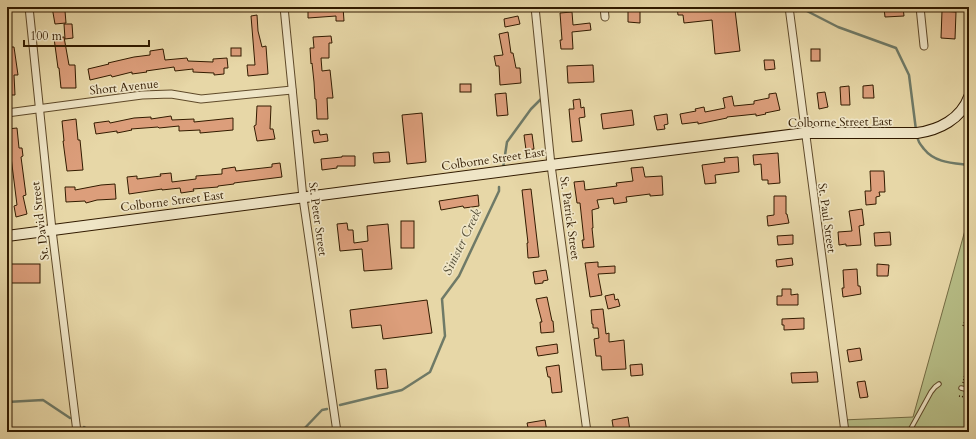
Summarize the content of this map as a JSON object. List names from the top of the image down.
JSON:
{
  "streets": {
    "main road": ["Colborne Street East"],
    "street": [
      "Short Avenue",
      "St. Patrick Street",
      "St. Paul Street",
      "St. Peter Street",
      "St. David Street"
    ]
  },
  "crossings": [
    ["Short Avenue", "St. Peter Street"],
    ["Short Avenue", "St. David Street"],
    ["Colborne Street East", "St. Patrick Street"],
    ["Colborne Street East", "St. Paul Street"],
    ["Colborne Street East", "St. Peter Street"],
    ["Colborne Street East", "St. David Street"]
  ],
  "water": ["Sinister Creek"],
  "scale_bar": "100 m"
}
